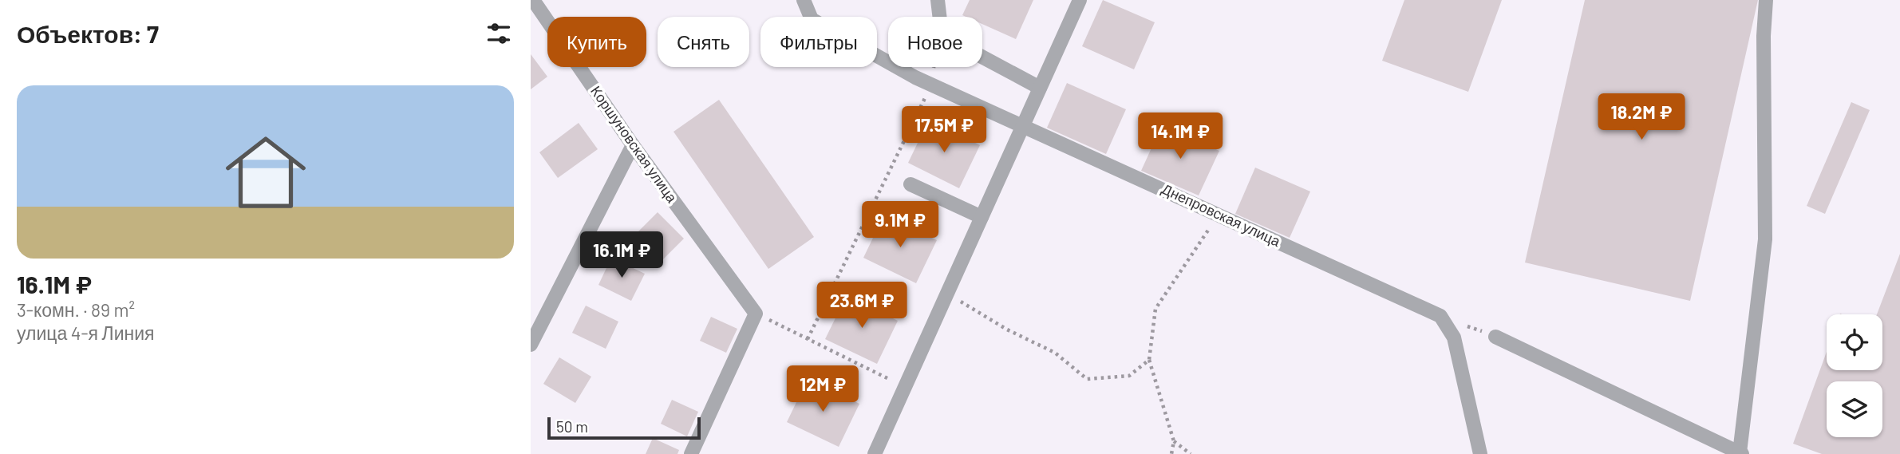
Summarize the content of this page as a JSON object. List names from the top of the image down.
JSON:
{
  "streets": {
    "street": ["Коршуновская улица", "Днепровская улица"]
  },
  "scale_bar": "50 m",
  "page": {
    "heading": "Объектов: 7",
    "chip": [
      "Купить",
      "Снять",
      "Фильтры",
      "Новое"
    ],
    "list": [
      {
        "name": "16.1M ₽",
        "note": "3-комн. · 89 m² · улица 4-я Линия"
      }
    ],
    "price": [
      "18.2M ₽",
      "17.5M ₽",
      "14.1M ₽",
      "9.1M ₽",
      "16.1M ₽",
      "23.6M ₽",
      "12M ₽"
    ],
    "scale": "50 m"
  }
}
